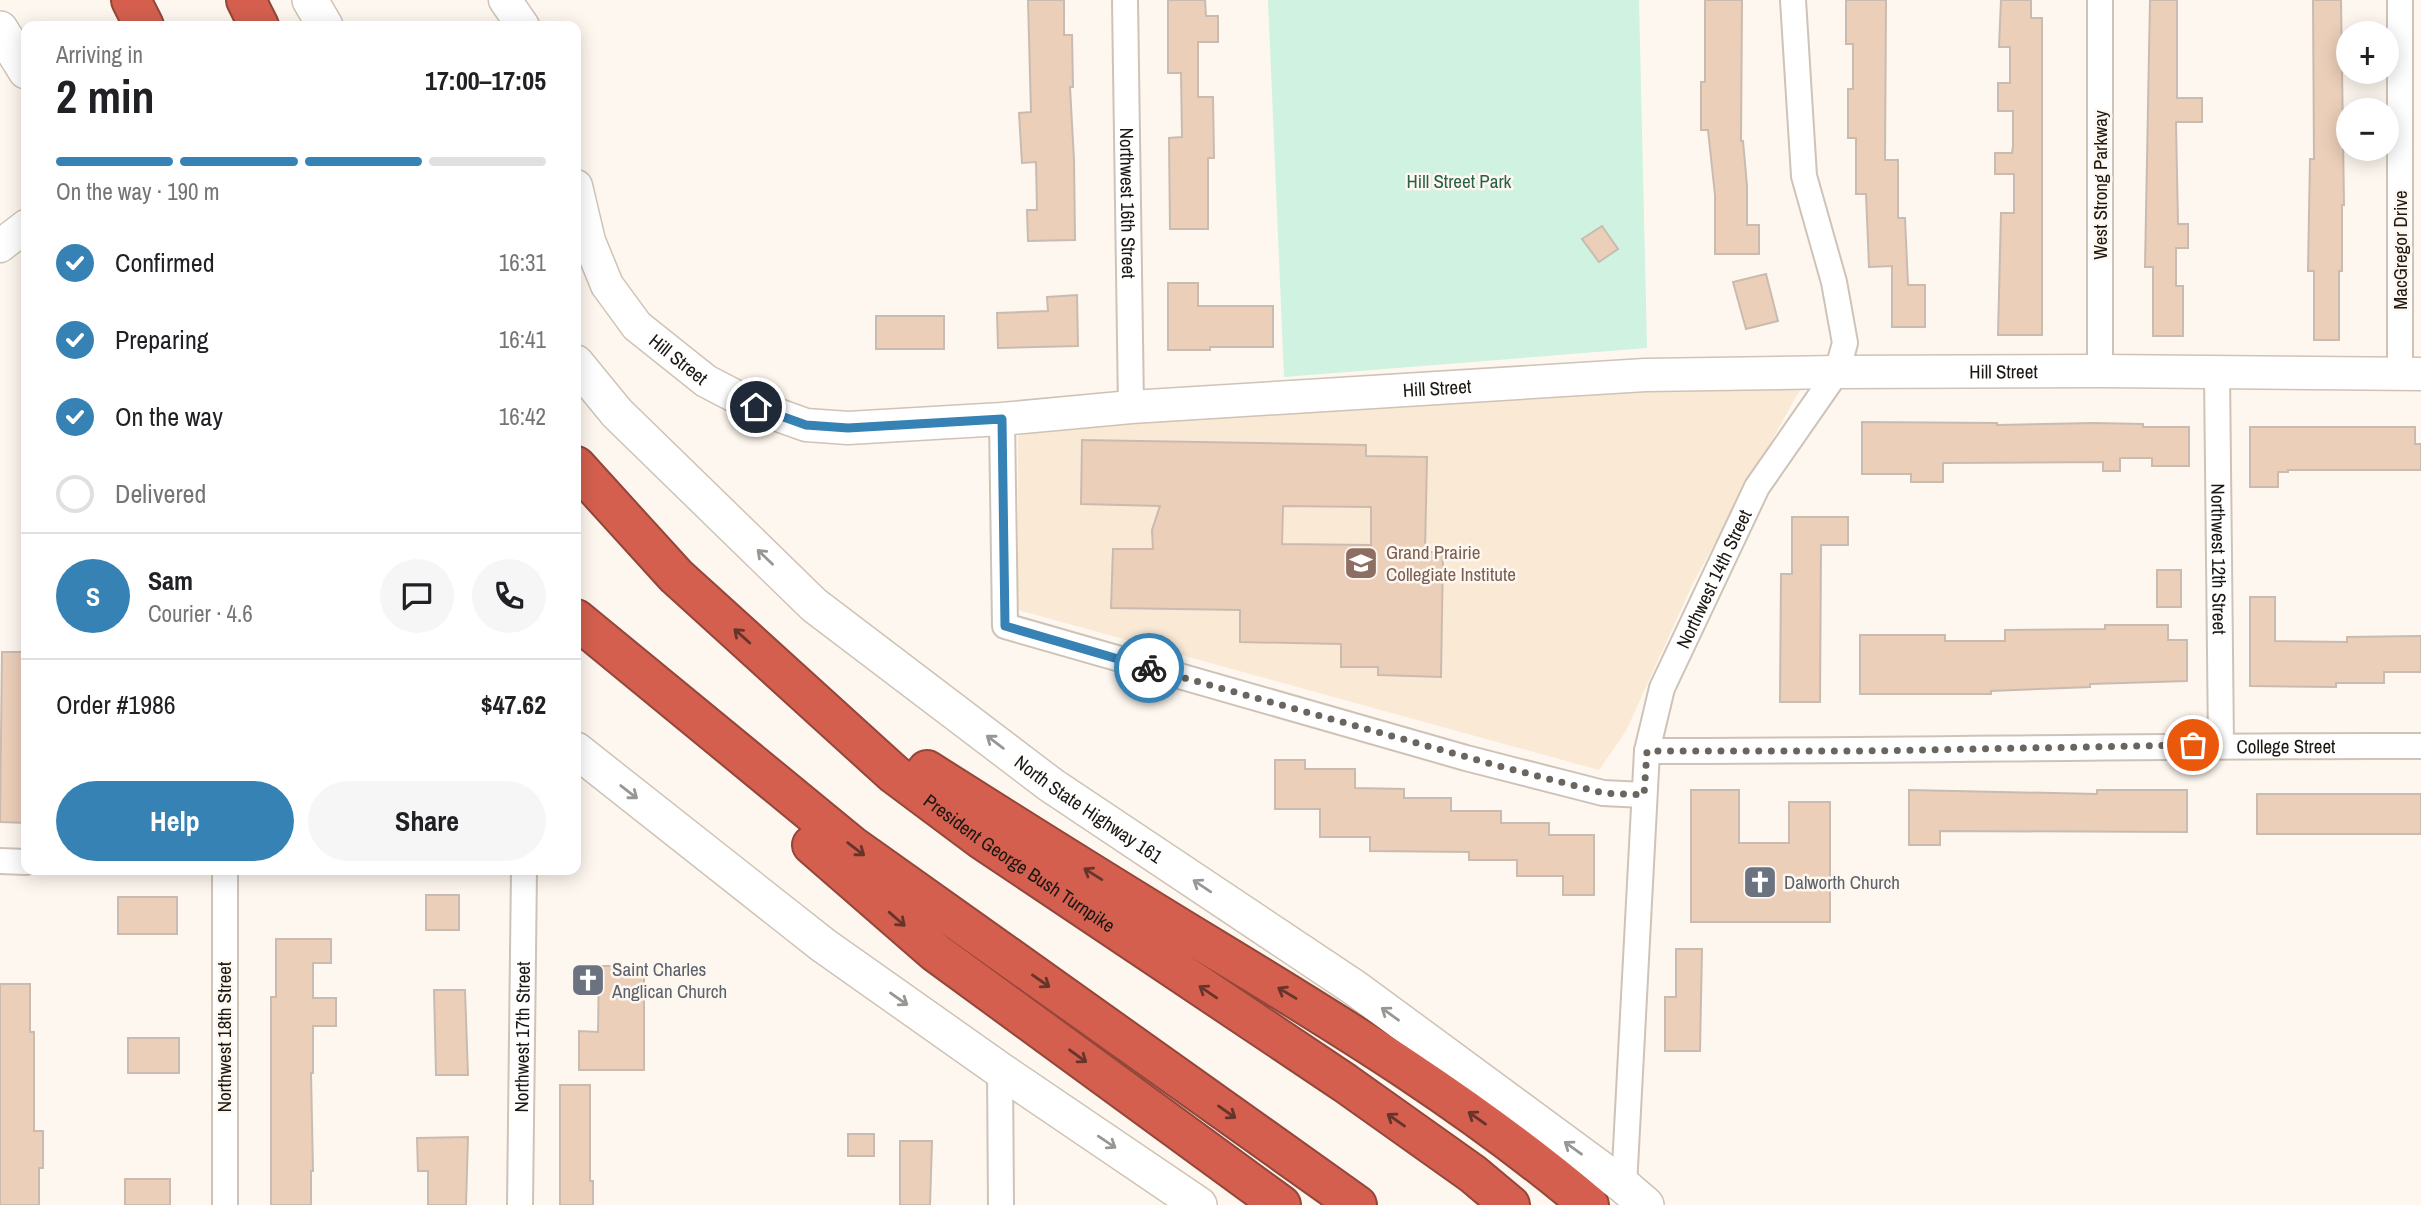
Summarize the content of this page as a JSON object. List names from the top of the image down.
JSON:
{
  "streets": {
    "highway": ["President George Bush Turnpike"],
    "main road": ["North State Highway 161"],
    "street": [
      "West Strong Parkway",
      "Northwest 16th Street",
      "MacGregor Drive",
      "Hill Street",
      "Northwest 12th Street",
      "Northwest 14th Street",
      "College Street",
      "Northwest 18th Street",
      "Northwest 17th Street"
    ]
  },
  "crossings": [
    ["West Strong Parkway", "Hill Street"],
    ["Northwest 16th Street", "Hill Street"],
    ["MacGregor Drive", "Hill Street"],
    ["Hill Street", "Northwest 12th Street"],
    ["Hill Street", "Northwest 14th Street"],
    ["Northwest 12th Street", "College Street"],
    ["Northwest 14th Street", "College Street"],
    ["Northwest 14th Street", "North State Highway 161"]
  ],
  "parks": ["Hill Street Park"],
  "places": {
    "school or university": ["Grand Prairie Collegiate Institute"],
    "church": ["Dalworth Church", "Saint Charles Anglican Church"]
  },
  "page": {
    "map_buttons": ["+", "−"],
    "heading": ["2 min", "Arriving in", "17:00–17:05"],
    "panel": [
      "Sam",
      "Courier · 4.6",
      "Order #1986",
      "$47.62"
    ],
    "bar": "On the way · 190 m",
    "list": [
      ["Confirmed", "16:31"],
      ["Preparing", "16:41"],
      ["On the way", "16:42"],
      "Delivered"
    ],
    "round": "S",
    "buttons": ["Help", "Share"]
  }
}
